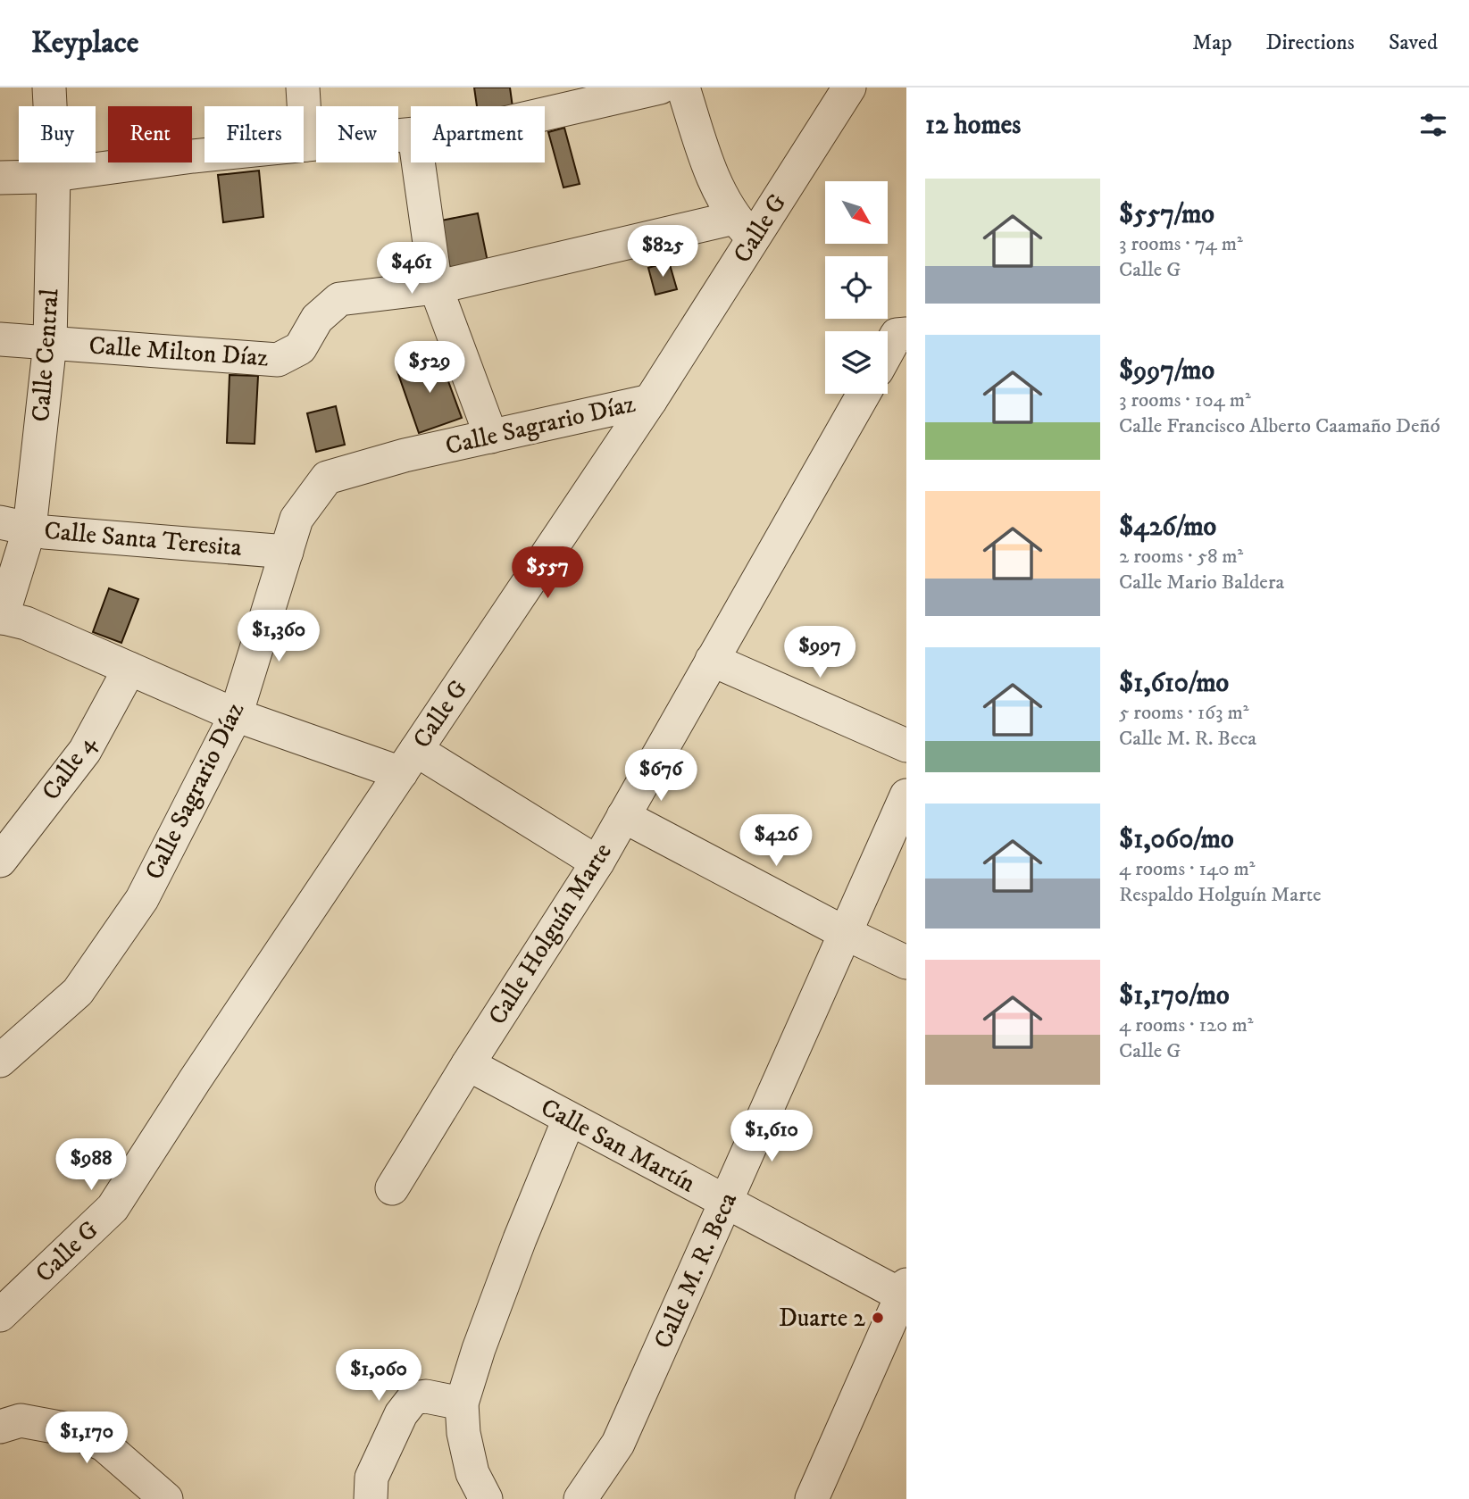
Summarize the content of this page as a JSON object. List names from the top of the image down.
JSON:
{
  "streets": {
    "street": [
      "Calle G",
      "Calle Milton Díaz",
      "Calle Central",
      "Calle Sagrario Díaz",
      "Calle Santa Teresita",
      "Calle 4",
      "Calle Holguín Marte",
      "Calle San Martín",
      "Calle M. R. Beca"
    ]
  },
  "crossings": [
    ["Calle G", "Calle Milton Díaz"],
    ["Calle G", "Calle Sagrario Díaz"],
    ["Calle Milton Díaz", "Calle Central"],
    ["Calle Central", "Calle Santa Teresita"],
    ["Calle Sagrario Díaz", "Calle Santa Teresita"],
    ["Calle Holguín Marte", "Calle San Martín"],
    ["Calle San Martín", "Calle M. R. Beca"]
  ],
  "places": ["Duarte 2"],
  "north": "bottom right",
  "page": {
    "header": "Keyplace",
    "nav": ["Map", "Directions", "Saved"],
    "heading": "12 homes",
    "chip": [
      "Buy",
      "Rent",
      "Filters",
      "New",
      "Apartment"
    ],
    "list": [
      {
        "name": "$557/mo",
        "note": "3 rooms · 74 m² · Calle G"
      },
      {
        "name": "$997/mo",
        "note": "3 rooms · 104 m² · Calle Francisco Alberto Caamaño Deñó"
      },
      {
        "name": "$426/mo",
        "note": "2 rooms · 58 m² · Calle Mario Baldera"
      },
      {
        "name": "$1,610/mo",
        "note": "5 rooms · 163 m² · Calle M. R. Beca"
      },
      {
        "name": "$1,060/mo",
        "note": "4 rooms · 140 m² · Respaldo Holguín Marte"
      },
      {
        "name": "$1,170/mo",
        "note": "4 rooms · 120 m² · Calle G"
      }
    ],
    "price": [
      "$825",
      "$461",
      "$529",
      "$557",
      "$1,360",
      "$997",
      "$676",
      "$426",
      "$1,610",
      "$988",
      "$1,060",
      "$1,170"
    ]
  }
}
